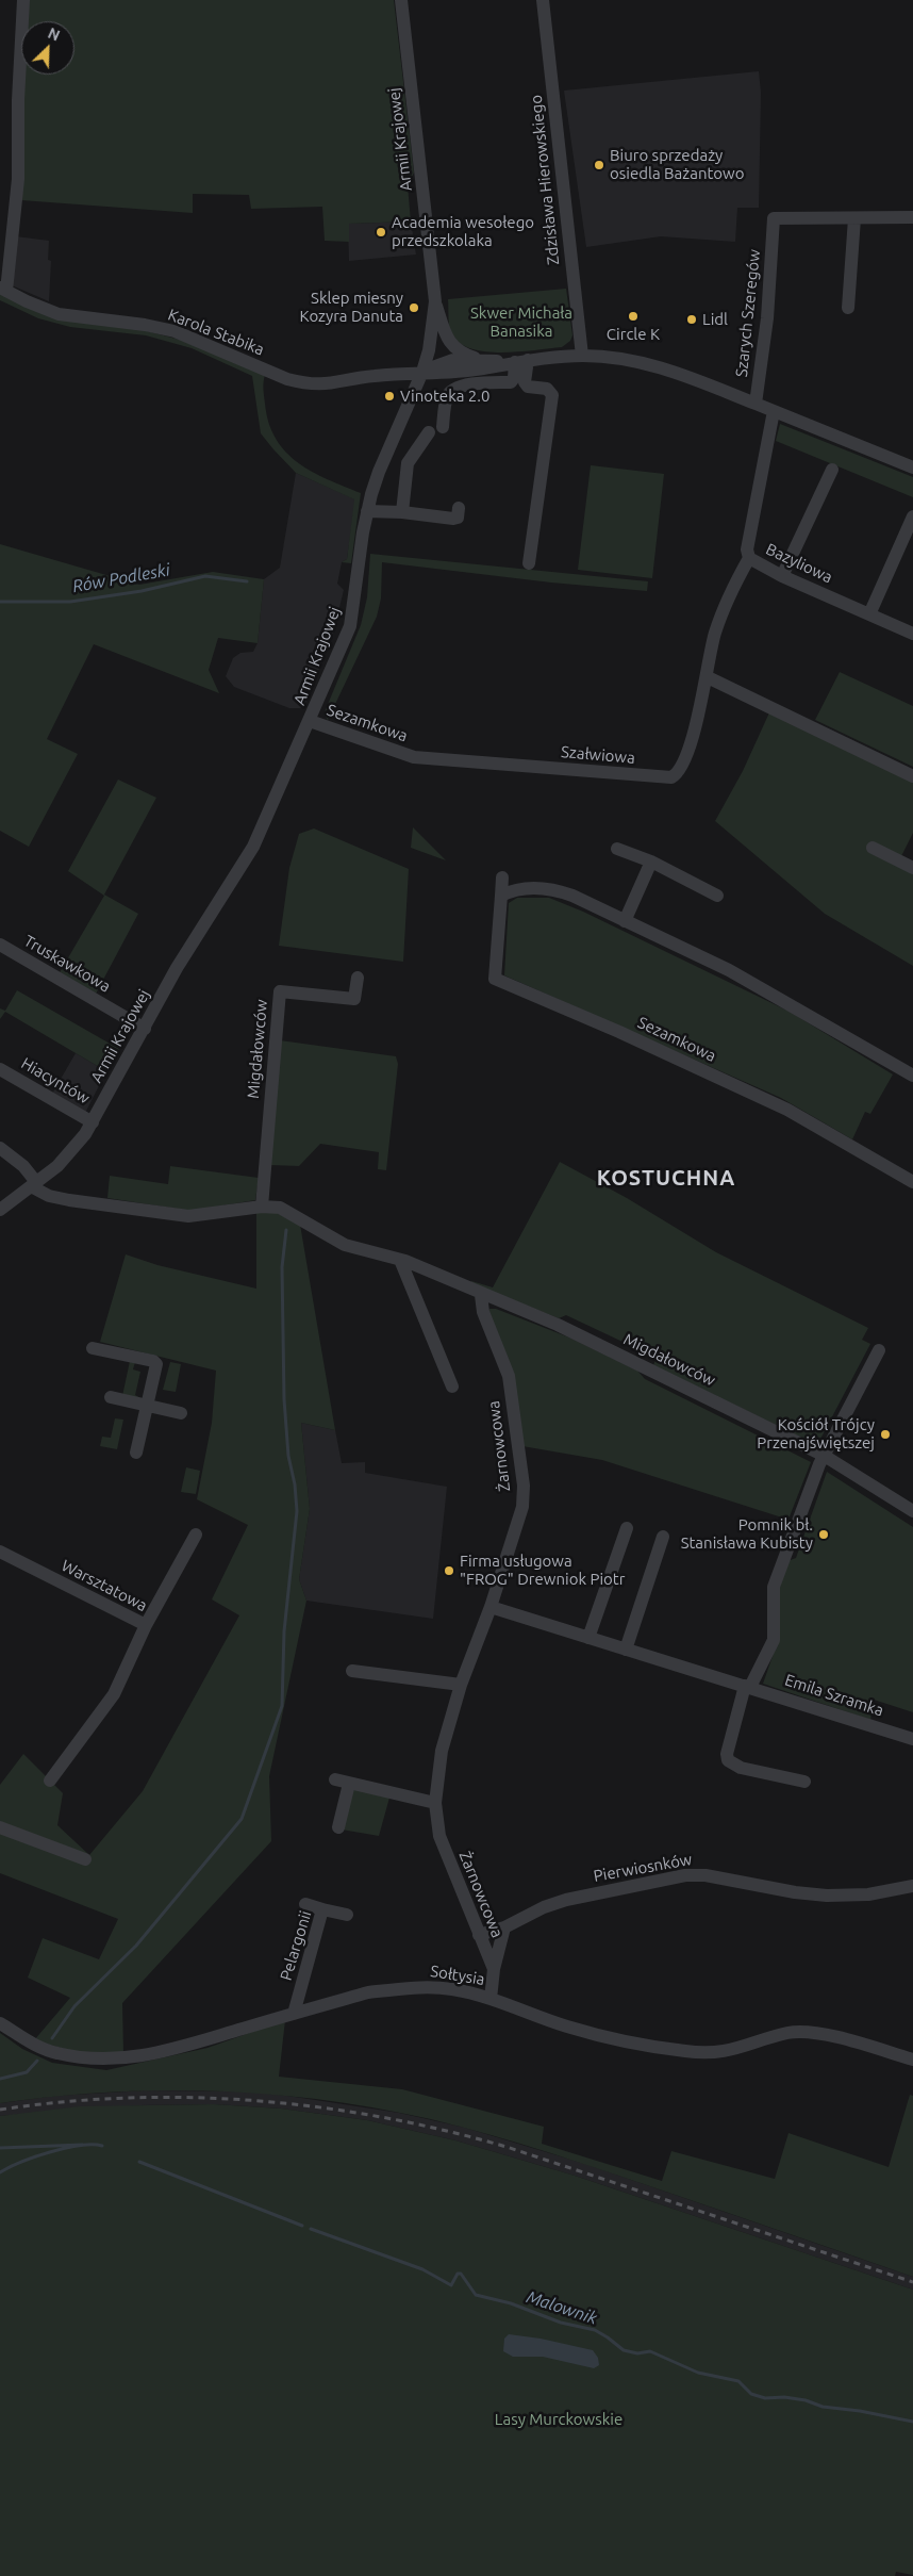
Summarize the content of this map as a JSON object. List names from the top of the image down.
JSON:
{
  "streets": {
    "street": [
      "Armii Krajowej",
      "Zdzisława Hierowskiego",
      "Szarych Szeregów",
      "Karola Stabika",
      "Bazyliowa",
      "Sezamkowa",
      "Szałwiowa",
      "Truskawkowa",
      "Migdałowców",
      "Hiacyntów",
      "Żarnowcowa",
      "Warsztatowa",
      "Emila Szramka",
      "Pierwiosnków",
      "Pelargonii",
      "Sołtysia"
    ]
  },
  "crossings": [
    ["Armii Krajowej", "Szarych Szeregów"],
    ["Armii Krajowej", "Karola Stabika"],
    ["Armii Krajowej", "Sezamkowa"],
    ["Armii Krajowej", "Truskawkowa"],
    ["Armii Krajowej", "Migdałowców"],
    ["Armii Krajowej", "Hiacyntów"],
    ["Zdzisława Hierowskiego", "Szarych Szeregów"],
    ["Szarych Szeregów", "Karola Stabika"],
    ["Szarych Szeregów", "Bazyliowa"],
    ["Bazyliowa", "Szałwiowa"],
    ["Sezamkowa", "Szałwiowa"],
    ["Migdałowców", "Żarnowcowa"],
    ["Żarnowcowa", "Emila Szramka"],
    ["Żarnowcowa", "Pierwiosnków"],
    ["Żarnowcowa", "Sołtysia"],
    ["Pelargonii", "Sołtysia"]
  ],
  "districts": ["KOSTUCHNA"],
  "water": ["Rów Podleski", "Malownik"],
  "parks": ["Skwer Michała Banasika", "Lasy Murckowskie"],
  "places": [
    "Biuro sprzedaży osiedla Bażantowo",
    "Academia wesołego przedszkolaka",
    "Sklep miesny Kozyra Danuta",
    "Circle K",
    "Lidl",
    "Vinoteka 2.0",
    "Kościół Trójcy Przenajświętszej",
    "Pomnik bł. Stanisława Kubisty",
    "Firma usługowa \"FROG\" Drewniok Piotr"
  ],
  "north": "top right"
}
